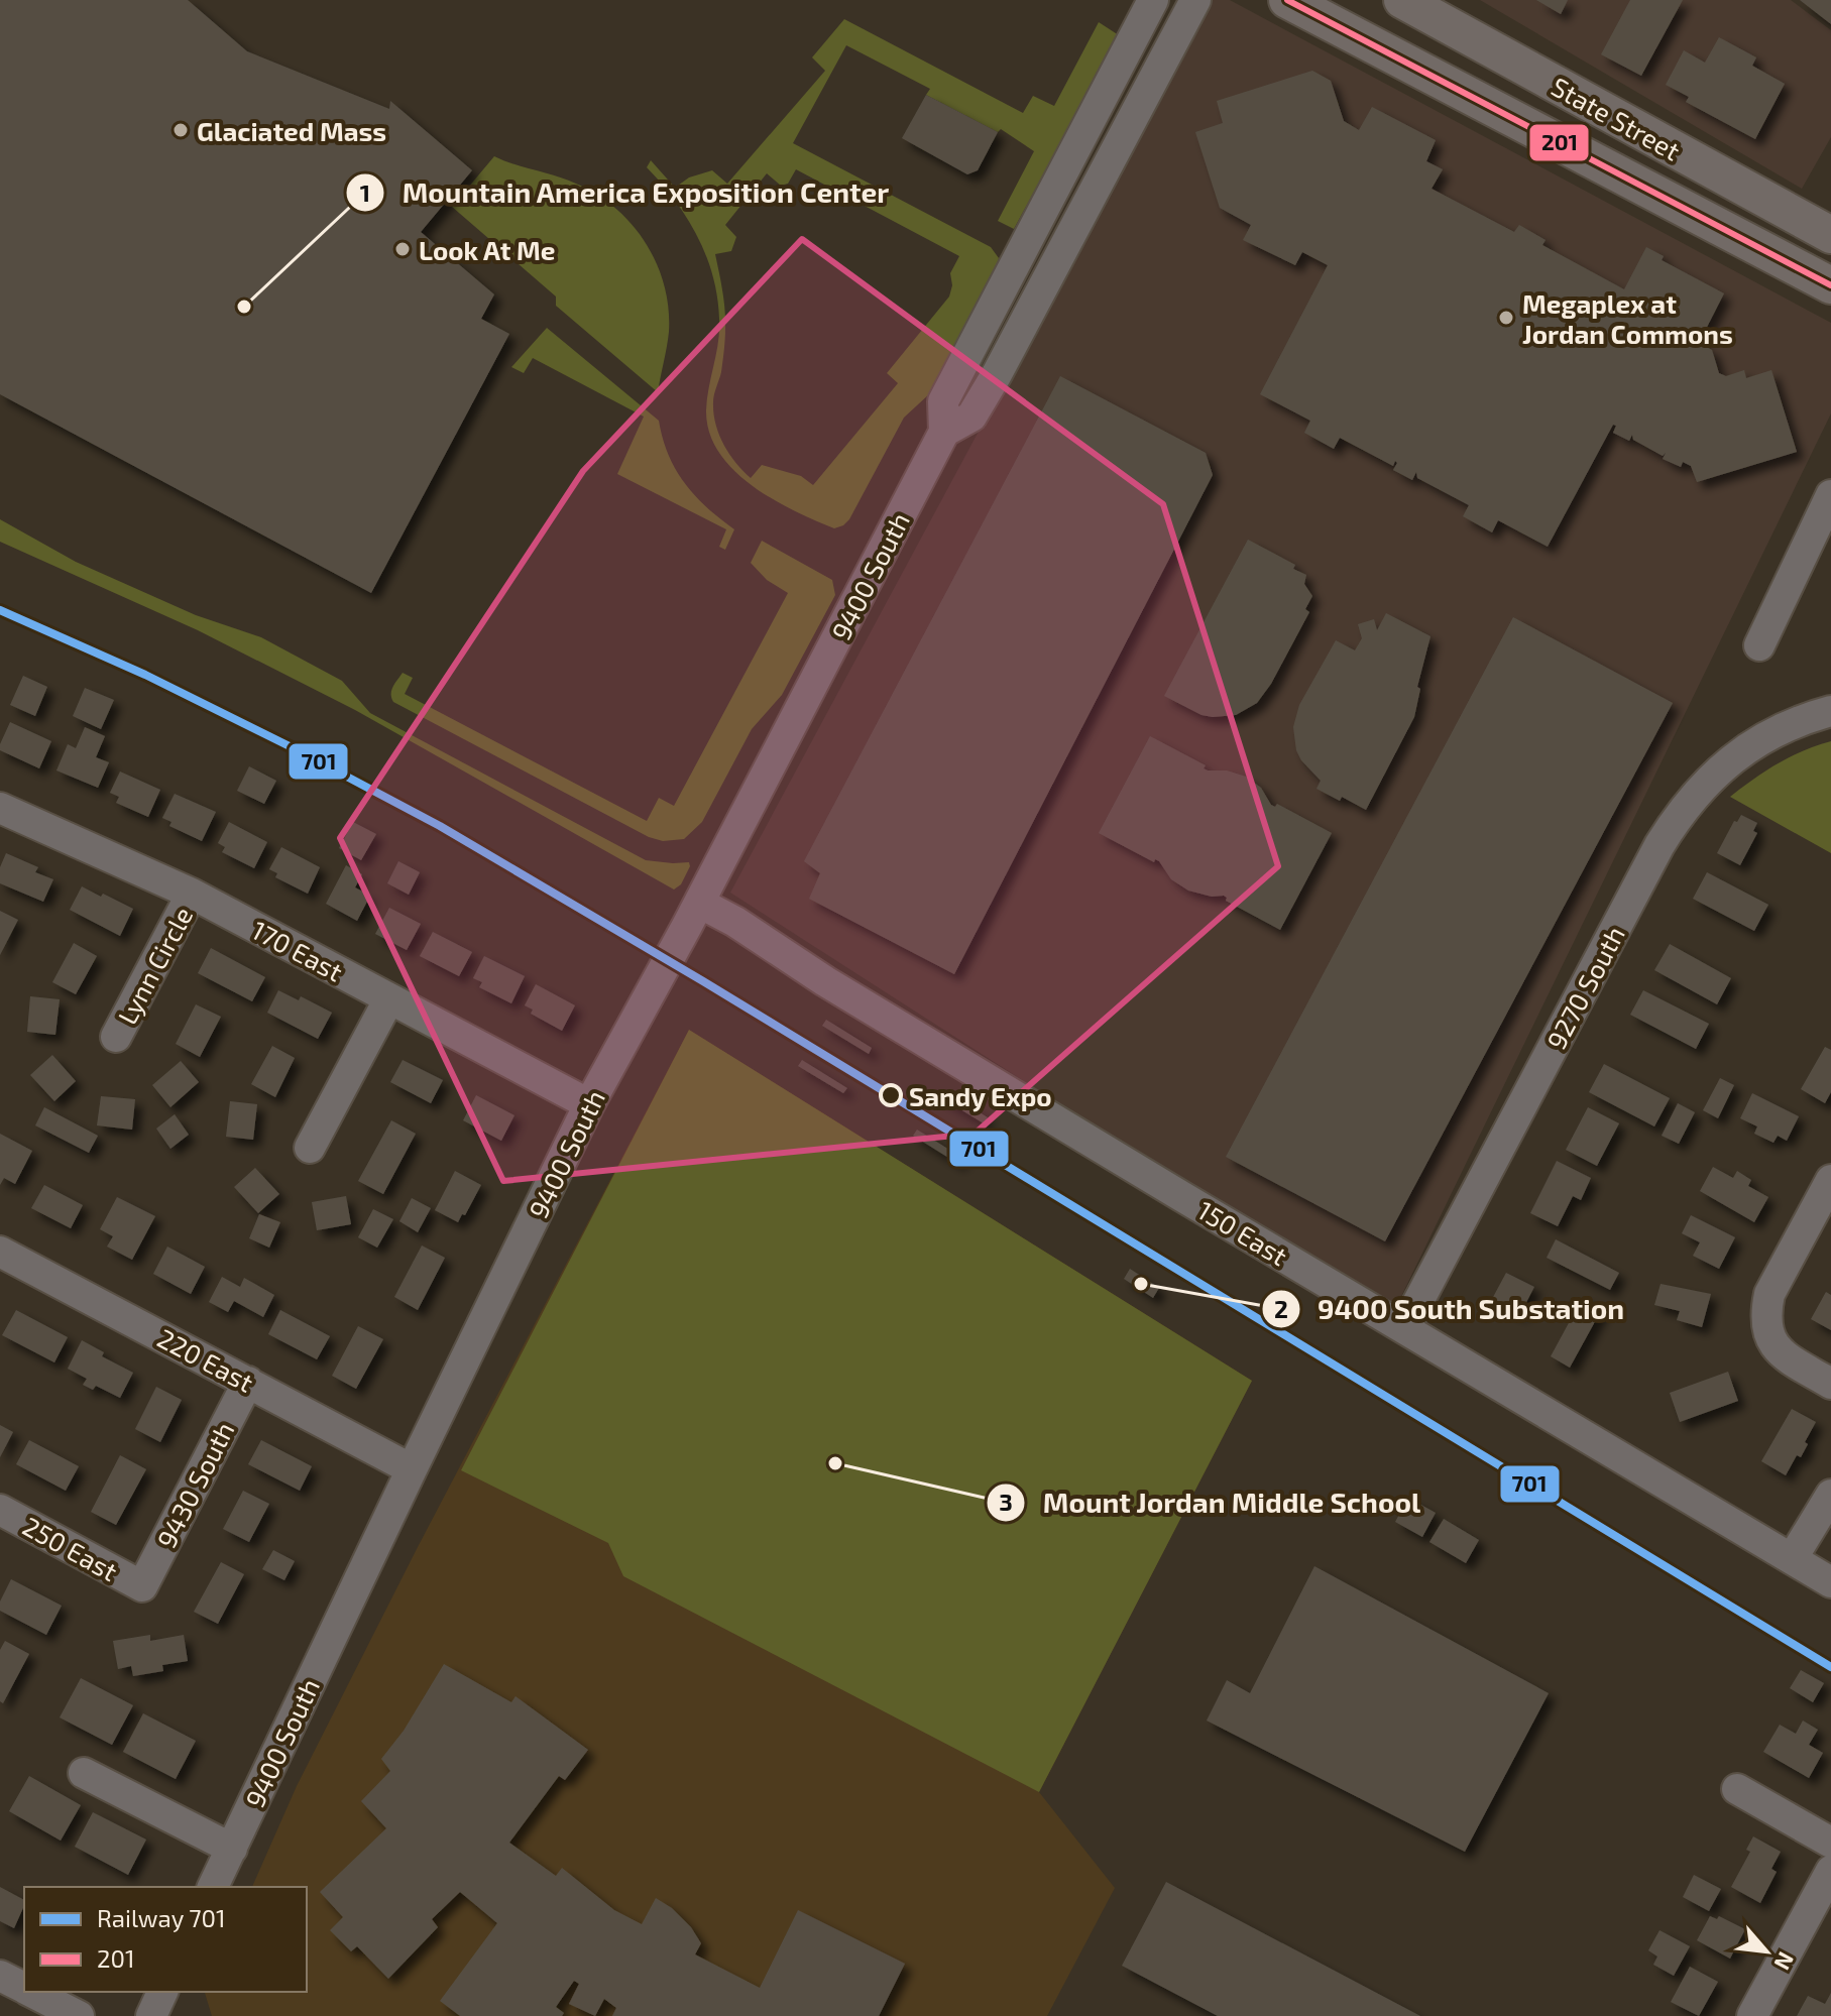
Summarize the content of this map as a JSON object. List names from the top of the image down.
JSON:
{
  "streets": {
    "main road": ["State Street"],
    "street": [
      "9400 South",
      "170 East",
      "Lynn Circle",
      "9270 South",
      "150 East",
      "220 East",
      "9430 South",
      "250 East"
    ]
  },
  "crossings": [
    ["9400 South", "170 East"],
    ["9400 South", "150 East"],
    ["9400 South", "220 East"],
    ["170 East", "Lynn Circle"],
    ["9270 South", "150 East"],
    ["220 East", "9430 South"],
    ["9430 South", "250 East"]
  ],
  "places": [
    "Glaciated Mass",
    "Look At Me",
    "Mountain America Exposition Center",
    "Megaplex at Jordan Commons",
    "Sandy Expo",
    "9400 South Substation",
    "Mount Jordan Middle School"
  ],
  "lines": ["transit line 201", "rail line 701"],
  "legend": ["Railway 701", "201"],
  "north": "bottom right"
}
